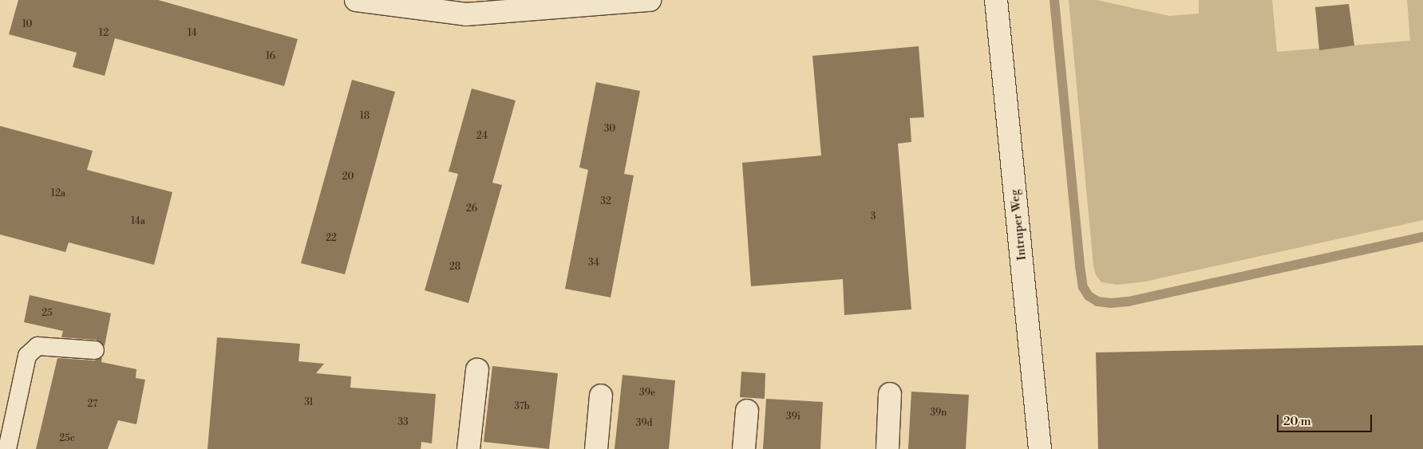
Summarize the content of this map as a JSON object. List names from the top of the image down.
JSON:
{
  "streets": {
    "street": ["Intruper Weg"]
  },
  "house_numbers": [
    "10",
    "12",
    "14",
    "16",
    "18",
    "30",
    "24",
    "20",
    "12a",
    "32",
    "26",
    "3",
    "14a",
    "22",
    "34",
    "28",
    "25",
    "39e",
    "31",
    "27",
    "37b",
    "39n",
    "39i",
    "33",
    "39d",
    "25c"
  ],
  "scale_bar": "20 m"
}
